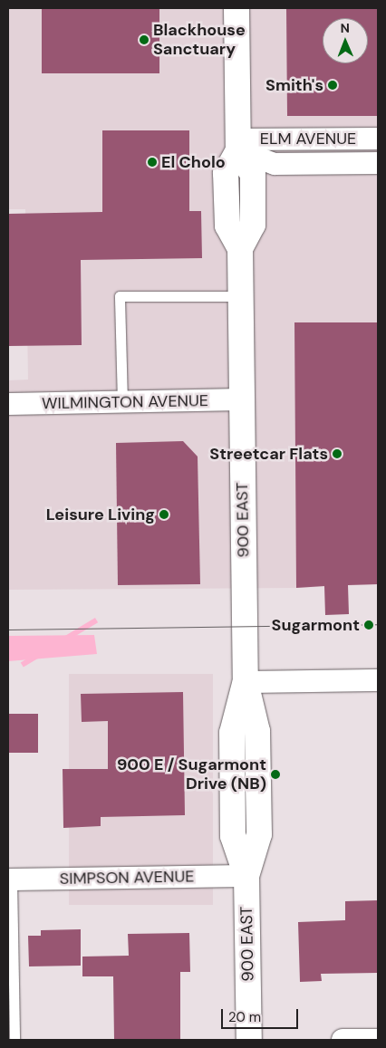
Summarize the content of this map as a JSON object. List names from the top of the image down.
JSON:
{
  "streets": {
    "street": [
      "ELM AVENUE",
      "WILMINGTON AVENUE",
      "900 EAST",
      "SIMPSON AVENUE"
    ]
  },
  "crossings": [
    ["ELM AVENUE", "900 EAST"],
    ["WILMINGTON AVENUE", "900 EAST"],
    ["900 EAST", "SIMPSON AVENUE"]
  ],
  "places": [
    "Blackhouse Sanctuary",
    "Smith's",
    "El Cholo",
    "Streetcar Flats",
    "Leisure Living",
    "Sugarmont",
    "900 E / Sugarmont Drive (NB)"
  ],
  "scale_bar": "20 m",
  "north": "top"
}
